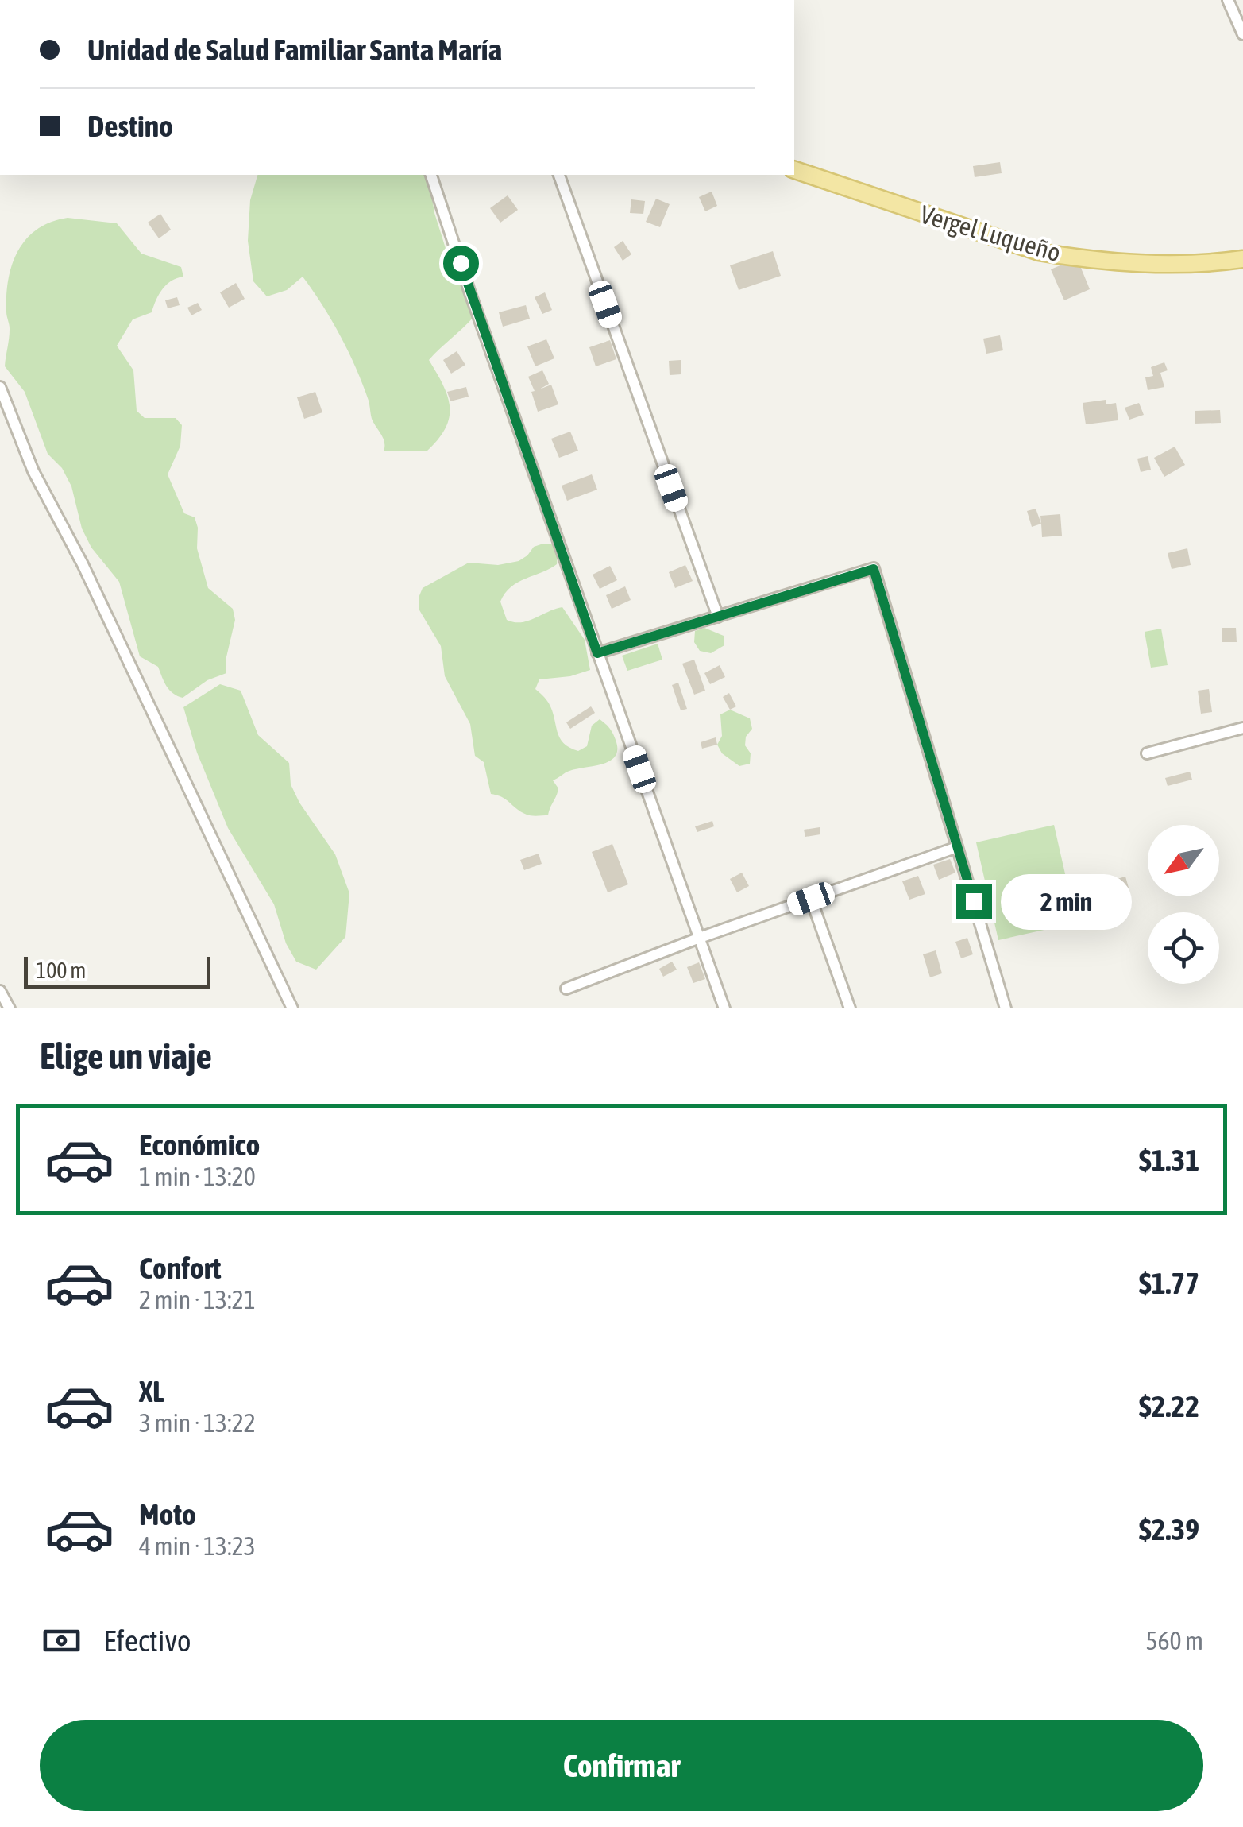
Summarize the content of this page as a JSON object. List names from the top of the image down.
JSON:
{
  "streets": {
    "main road": ["Vergel Luqueño"]
  },
  "scale_bar": "100 m",
  "north": "bottom left",
  "page": {
    "banner": ["Unidad de Salud Familiar Santa María", "Destino"],
    "bubble": "2 min",
    "scale": "100 m",
    "heading": "Elige un viaje",
    "list": [
      {
        "name": "Económico",
        "note": "1 min · 13:20",
        "value": "$1.31"
      },
      {
        "name": "Confort",
        "note": "2 min · 13:21",
        "value": "$1.77"
      },
      {
        "name": "XL",
        "note": "3 min · 13:22",
        "value": "$2.22"
      },
      {
        "name": "Moto",
        "note": "4 min · 13:23",
        "value": "$2.39"
      }
    ],
    "pay": ["Efectivo", "560 m"],
    "buttons": "Confirmar"
  }
}
